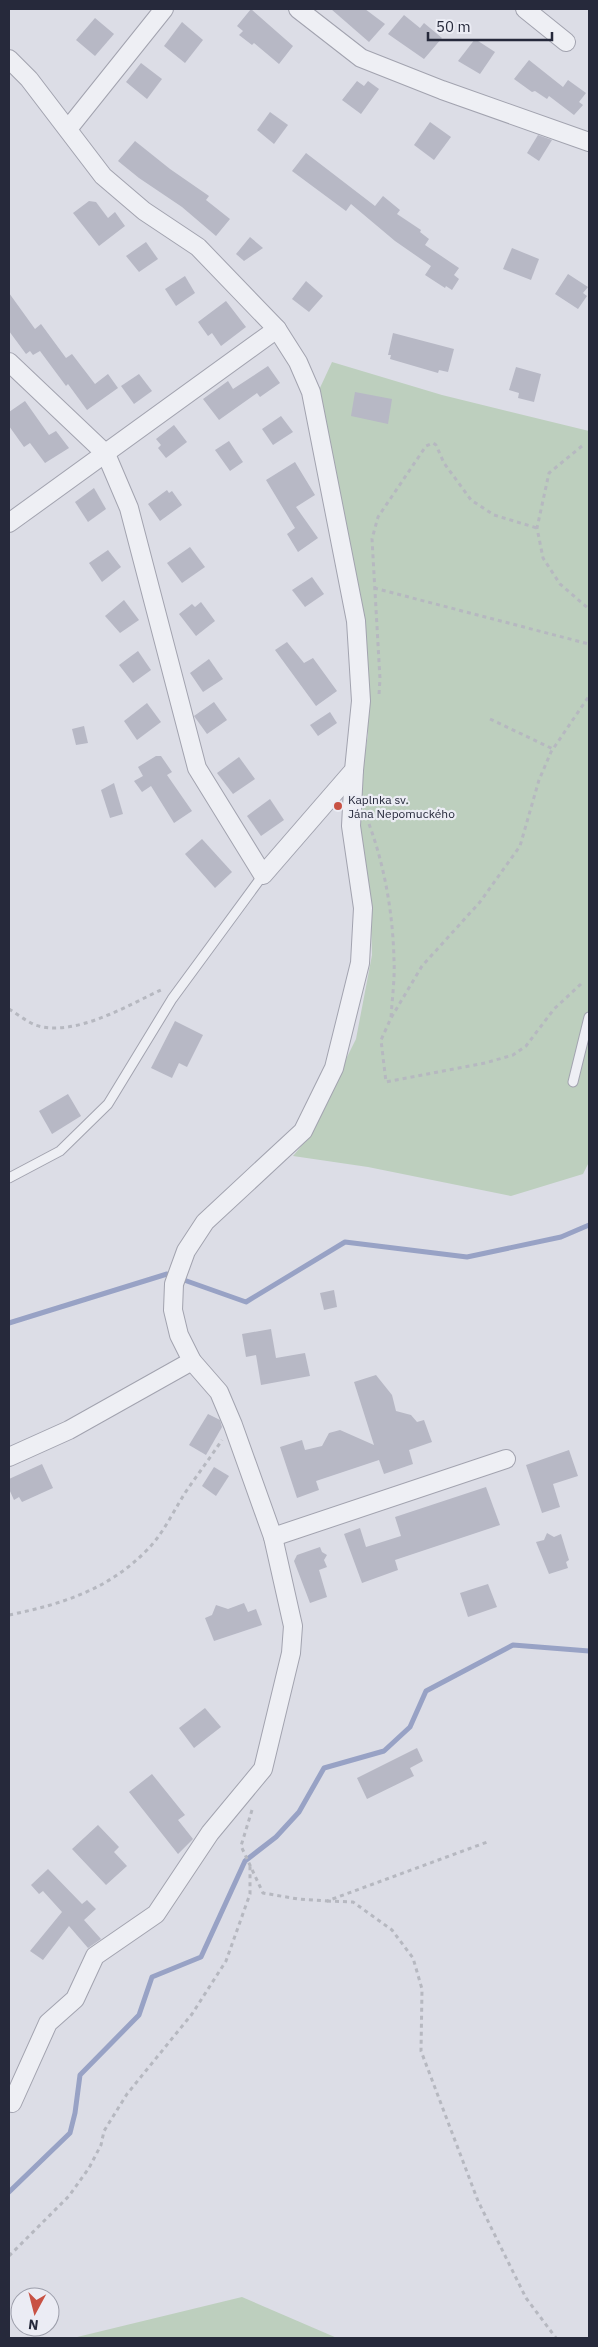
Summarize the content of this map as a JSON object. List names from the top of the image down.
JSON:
{
  "places": ["Kaplnka sv. Jána Nepomuckého"],
  "scale_bar": "50 m",
  "north": "bottom"
}
